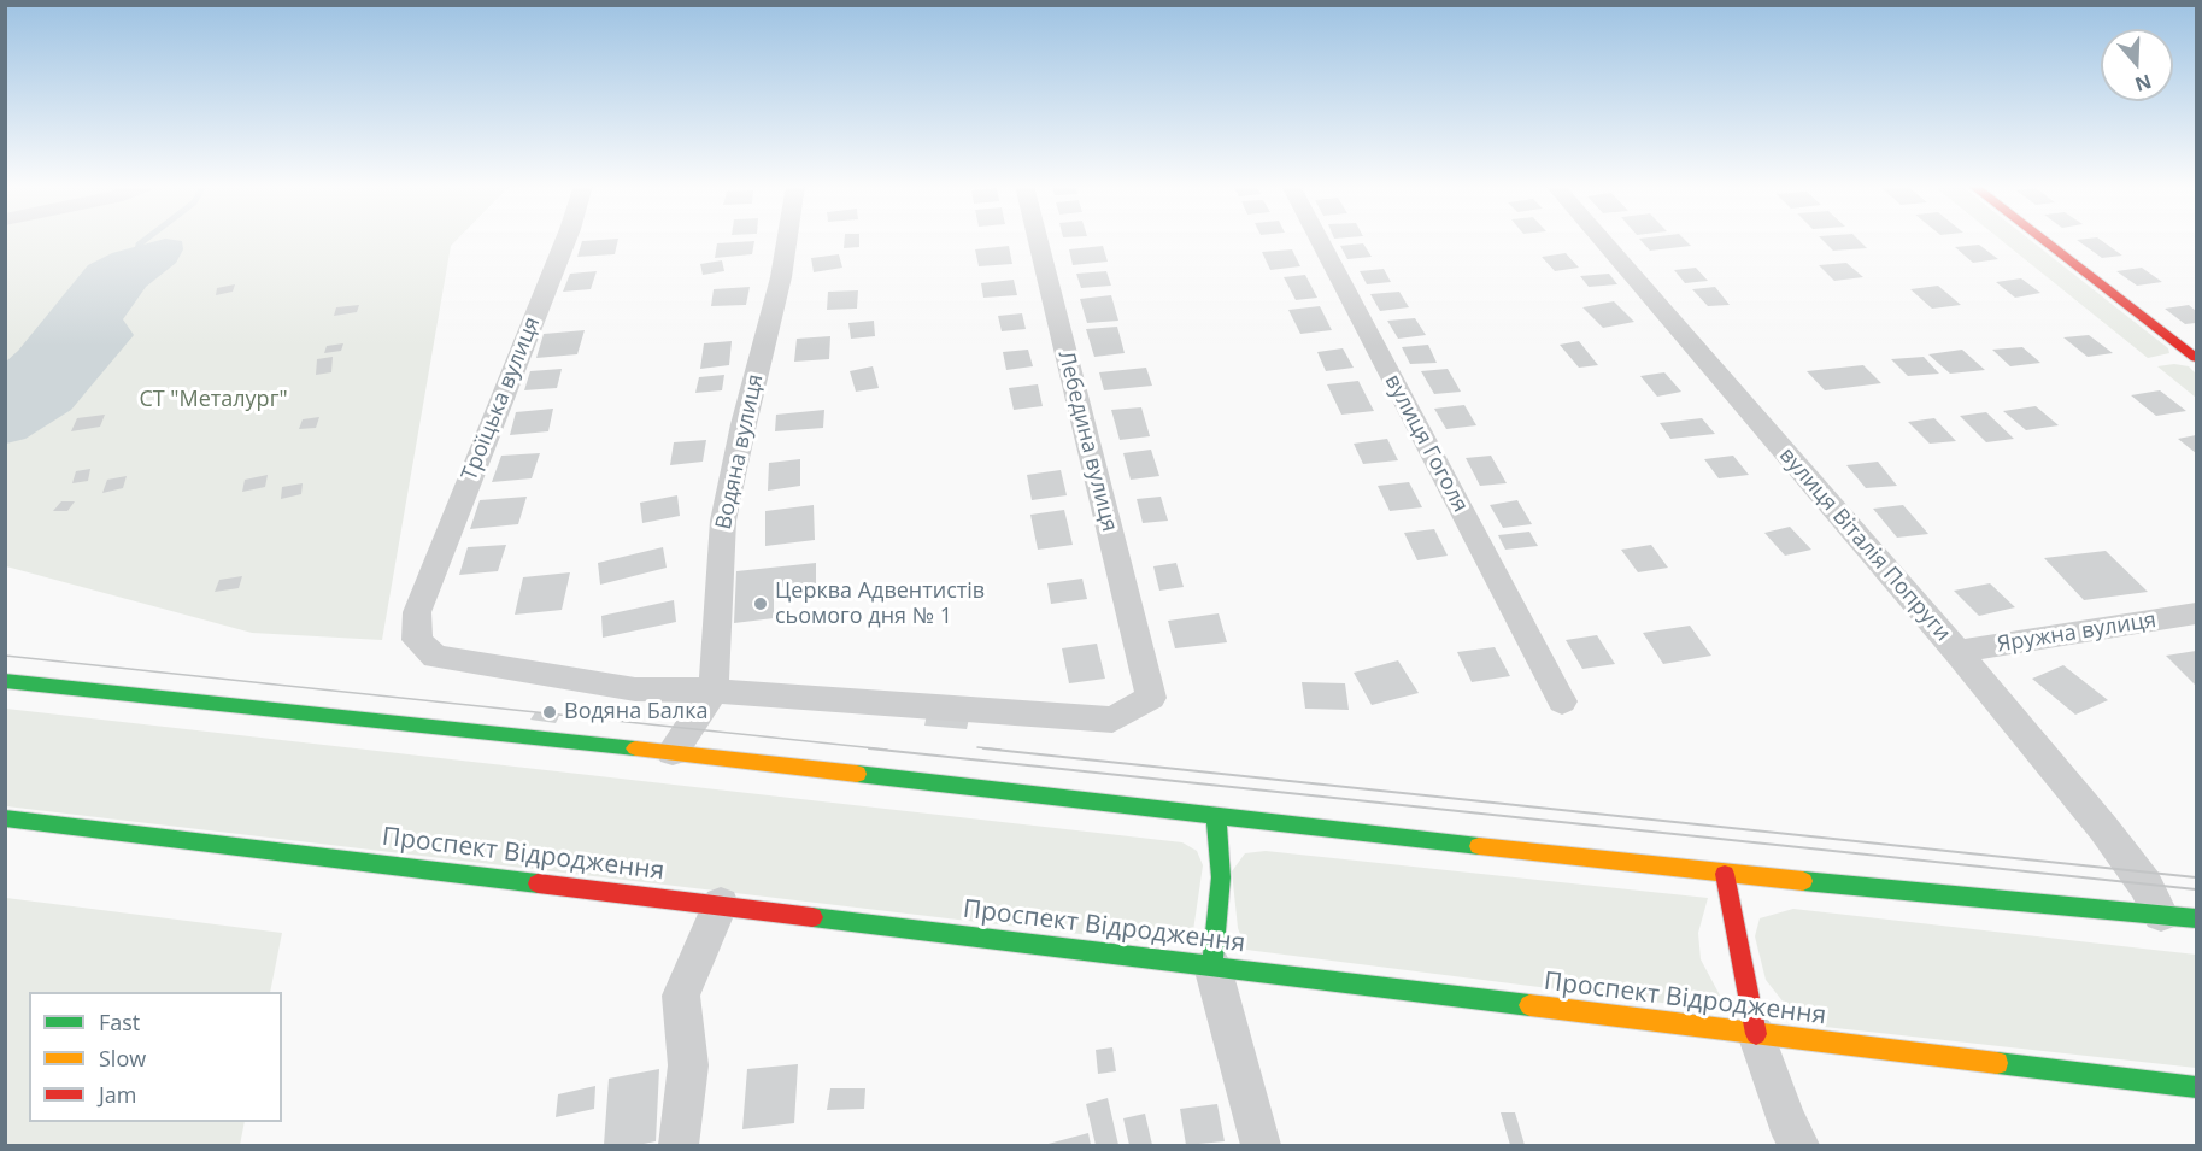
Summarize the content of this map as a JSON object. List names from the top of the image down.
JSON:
{
  "streets": {
    "main road": ["Проспект Відродження"],
    "street": [
      "Троїцька вулиця",
      "Лебедина вулиця",
      "вулиця Гоголя",
      "Водяна вулиця",
      "вулиця Віталія Попруги",
      "Яружна вулиця"
    ]
  },
  "crossings": [
    ["Троїцька вулиця", "Лебедина вулиця"],
    ["Троїцька вулиця", "Водяна вулиця"],
    ["Лебедина вулиця", "Водяна вулиця"],
    ["вулиця Віталія Попруги", "Яружна вулиця"]
  ],
  "parks": ["СТ \"Металург\""],
  "places": ["Церква Адвентистів сьомого дня № 1", "Водяна Балка"],
  "legend": ["Fast", "Slow", "Jam"],
  "north": "bottom"
}
